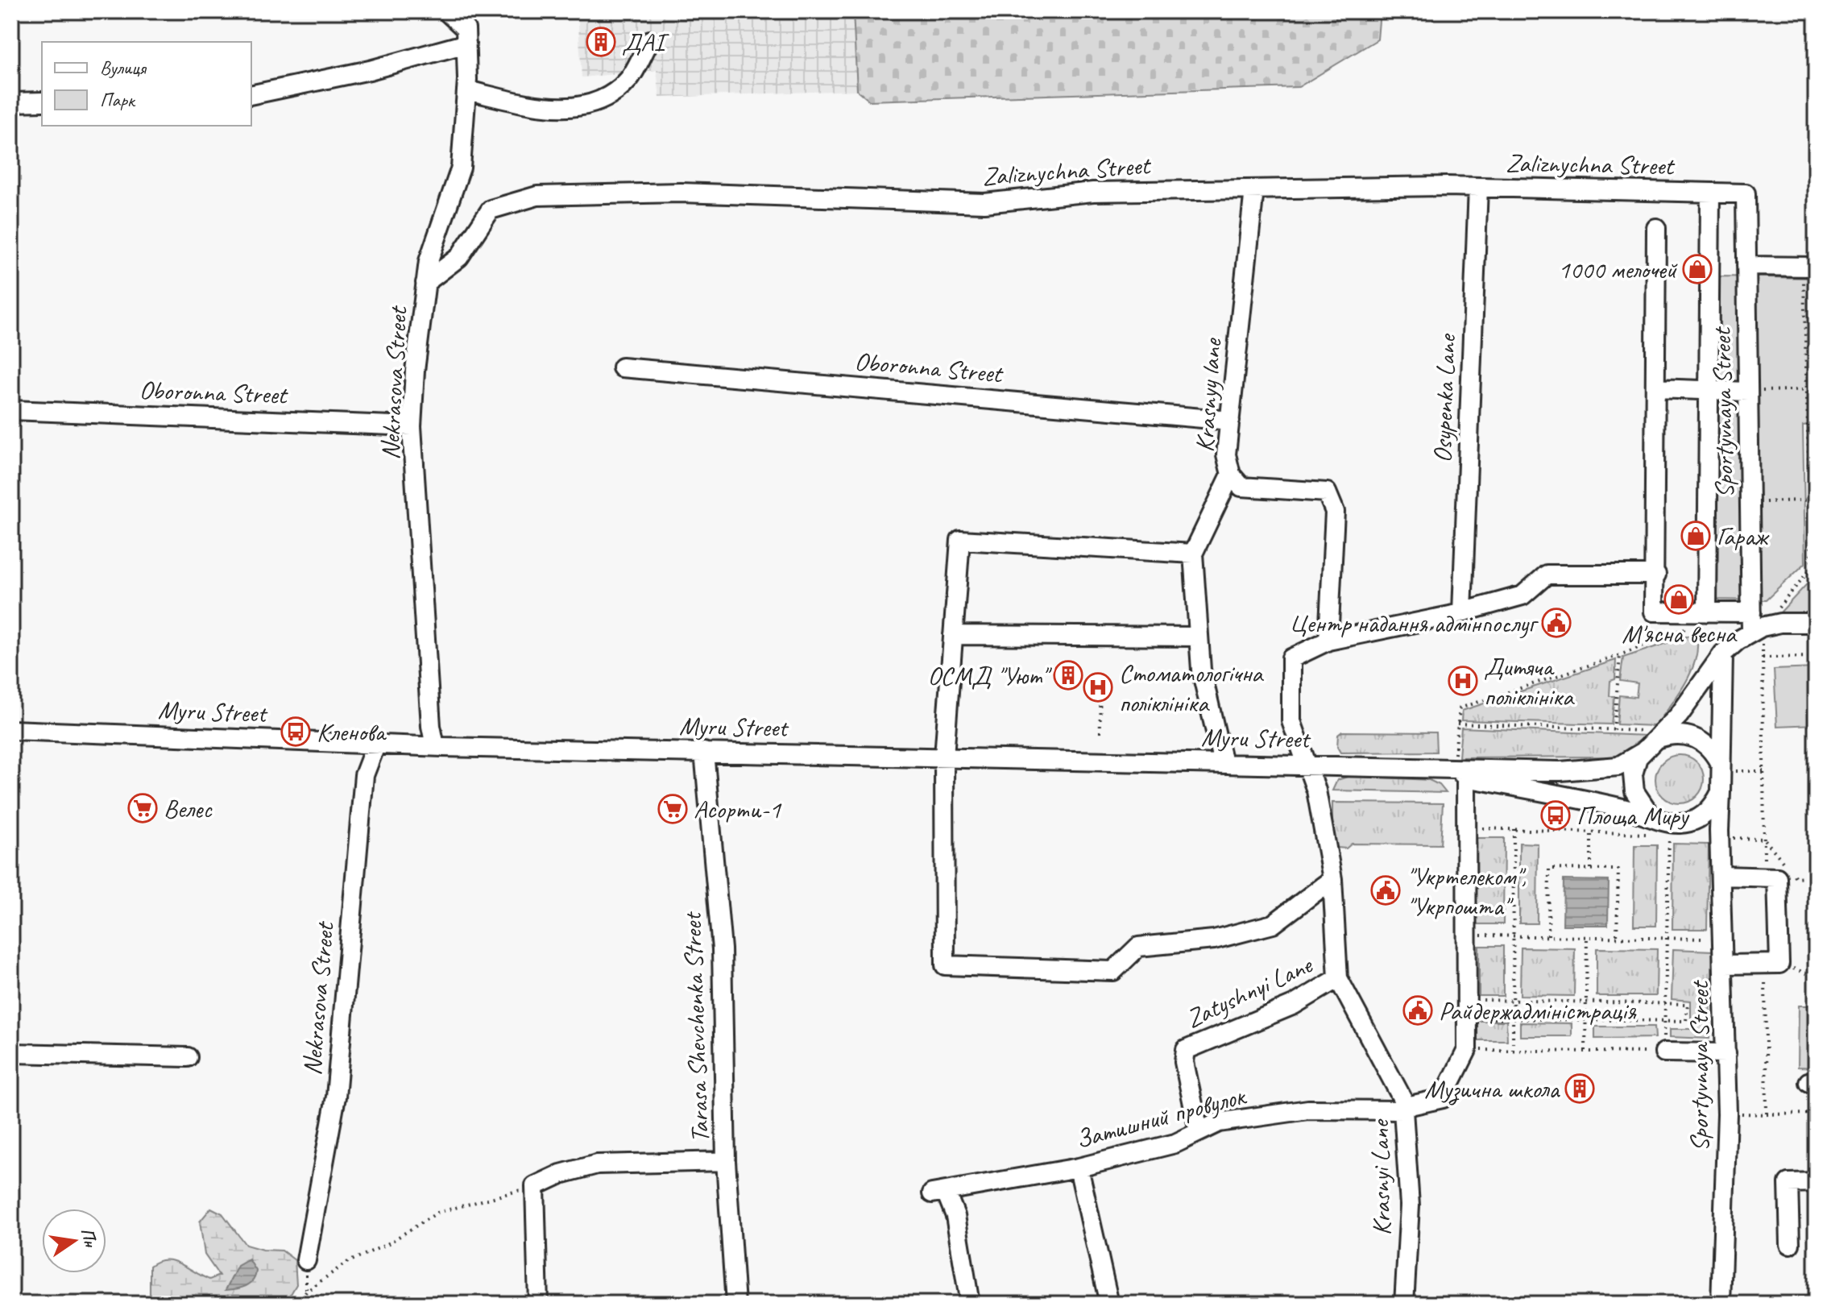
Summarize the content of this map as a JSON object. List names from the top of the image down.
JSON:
{
  "streets": {
    "street": [
      "Zaliznychna Street",
      "Oboronna Street",
      "Nekrasova Street",
      "Krasnyy lane",
      "Osypenka Lane",
      "Sportyvnaya Street",
      "Myru Street",
      "Zatyshnyi Lane",
      "Tarasa Shevchenka Street",
      "Затишний провулок",
      "Krasnyi Lane"
    ]
  },
  "crossings": [
    ["Zaliznychna Street", "Nekrasova Street"],
    ["Zaliznychna Street", "Krasnyy lane"],
    ["Zaliznychna Street", "Osypenka Lane"],
    ["Zaliznychna Street", "Sportyvnaya Street"],
    ["Oboronna Street", "Nekrasova Street"],
    ["Oboronna Street", "Krasnyy lane"],
    ["Nekrasova Street", "Myru Street"],
    ["Myru Street", "Tarasa Shevchenka Street"],
    ["Zatyshnyi Lane", "Затишний провулок"],
    ["Затишний провулок", "Krasnyi Lane"]
  ],
  "places": {
    "building": ["ДАІ", "ОСМД \"Уют\"", "Музична школа"],
    "shop": ["1000 мелочей", "Гараж", "М'ясна весна"],
    "public building": ["Центр надання адмінпослуг", "\"Укртелеком\", \"Укрпошта\"", "Райдержадміністрація"],
    "hospital": ["Дитяча поліклініка", "Стоматологічна поліклініка"],
    "bus stop": ["Кленова", "Площа Миру"],
    "supermarket": ["Велес", "Асорти-1"]
  },
  "legend": ["Вулиця", "Парк"],
  "north": "right"
}
